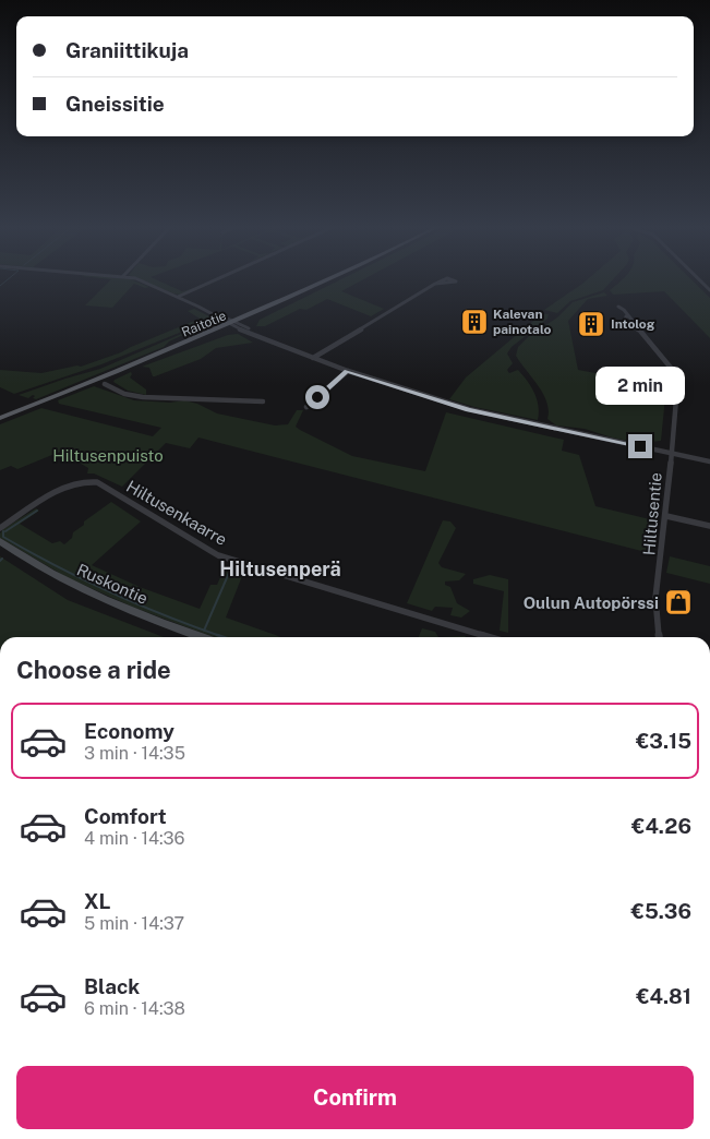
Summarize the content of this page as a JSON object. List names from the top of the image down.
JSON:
{
  "streets": {
    "main road": ["Raitotie", "Ruskontie"],
    "street": ["Hiltusenkaarre", "Hiltusentie"]
  },
  "districts": ["Hiltusenperä"],
  "parks": ["Hiltusenpuisto"],
  "places": {
    "building": ["Kalevan painotalo", "Intolog"],
    "shop": ["Oulun Autopörssi"]
  },
  "page": {
    "banner": ["Graniittikuja", "Gneissitie"],
    "bubble": "2 min",
    "heading": "Choose a ride",
    "list": [
      {
        "name": "Economy",
        "note": "3 min · 14:35",
        "value": "€3.15"
      },
      {
        "name": "Comfort",
        "note": "4 min · 14:36",
        "value": "€4.26"
      },
      {
        "name": "XL",
        "note": "5 min · 14:37",
        "value": "€5.36"
      },
      {
        "name": "Black",
        "note": "6 min · 14:38",
        "value": "€4.81"
      }
    ],
    "buttons": "Confirm"
  }
}
